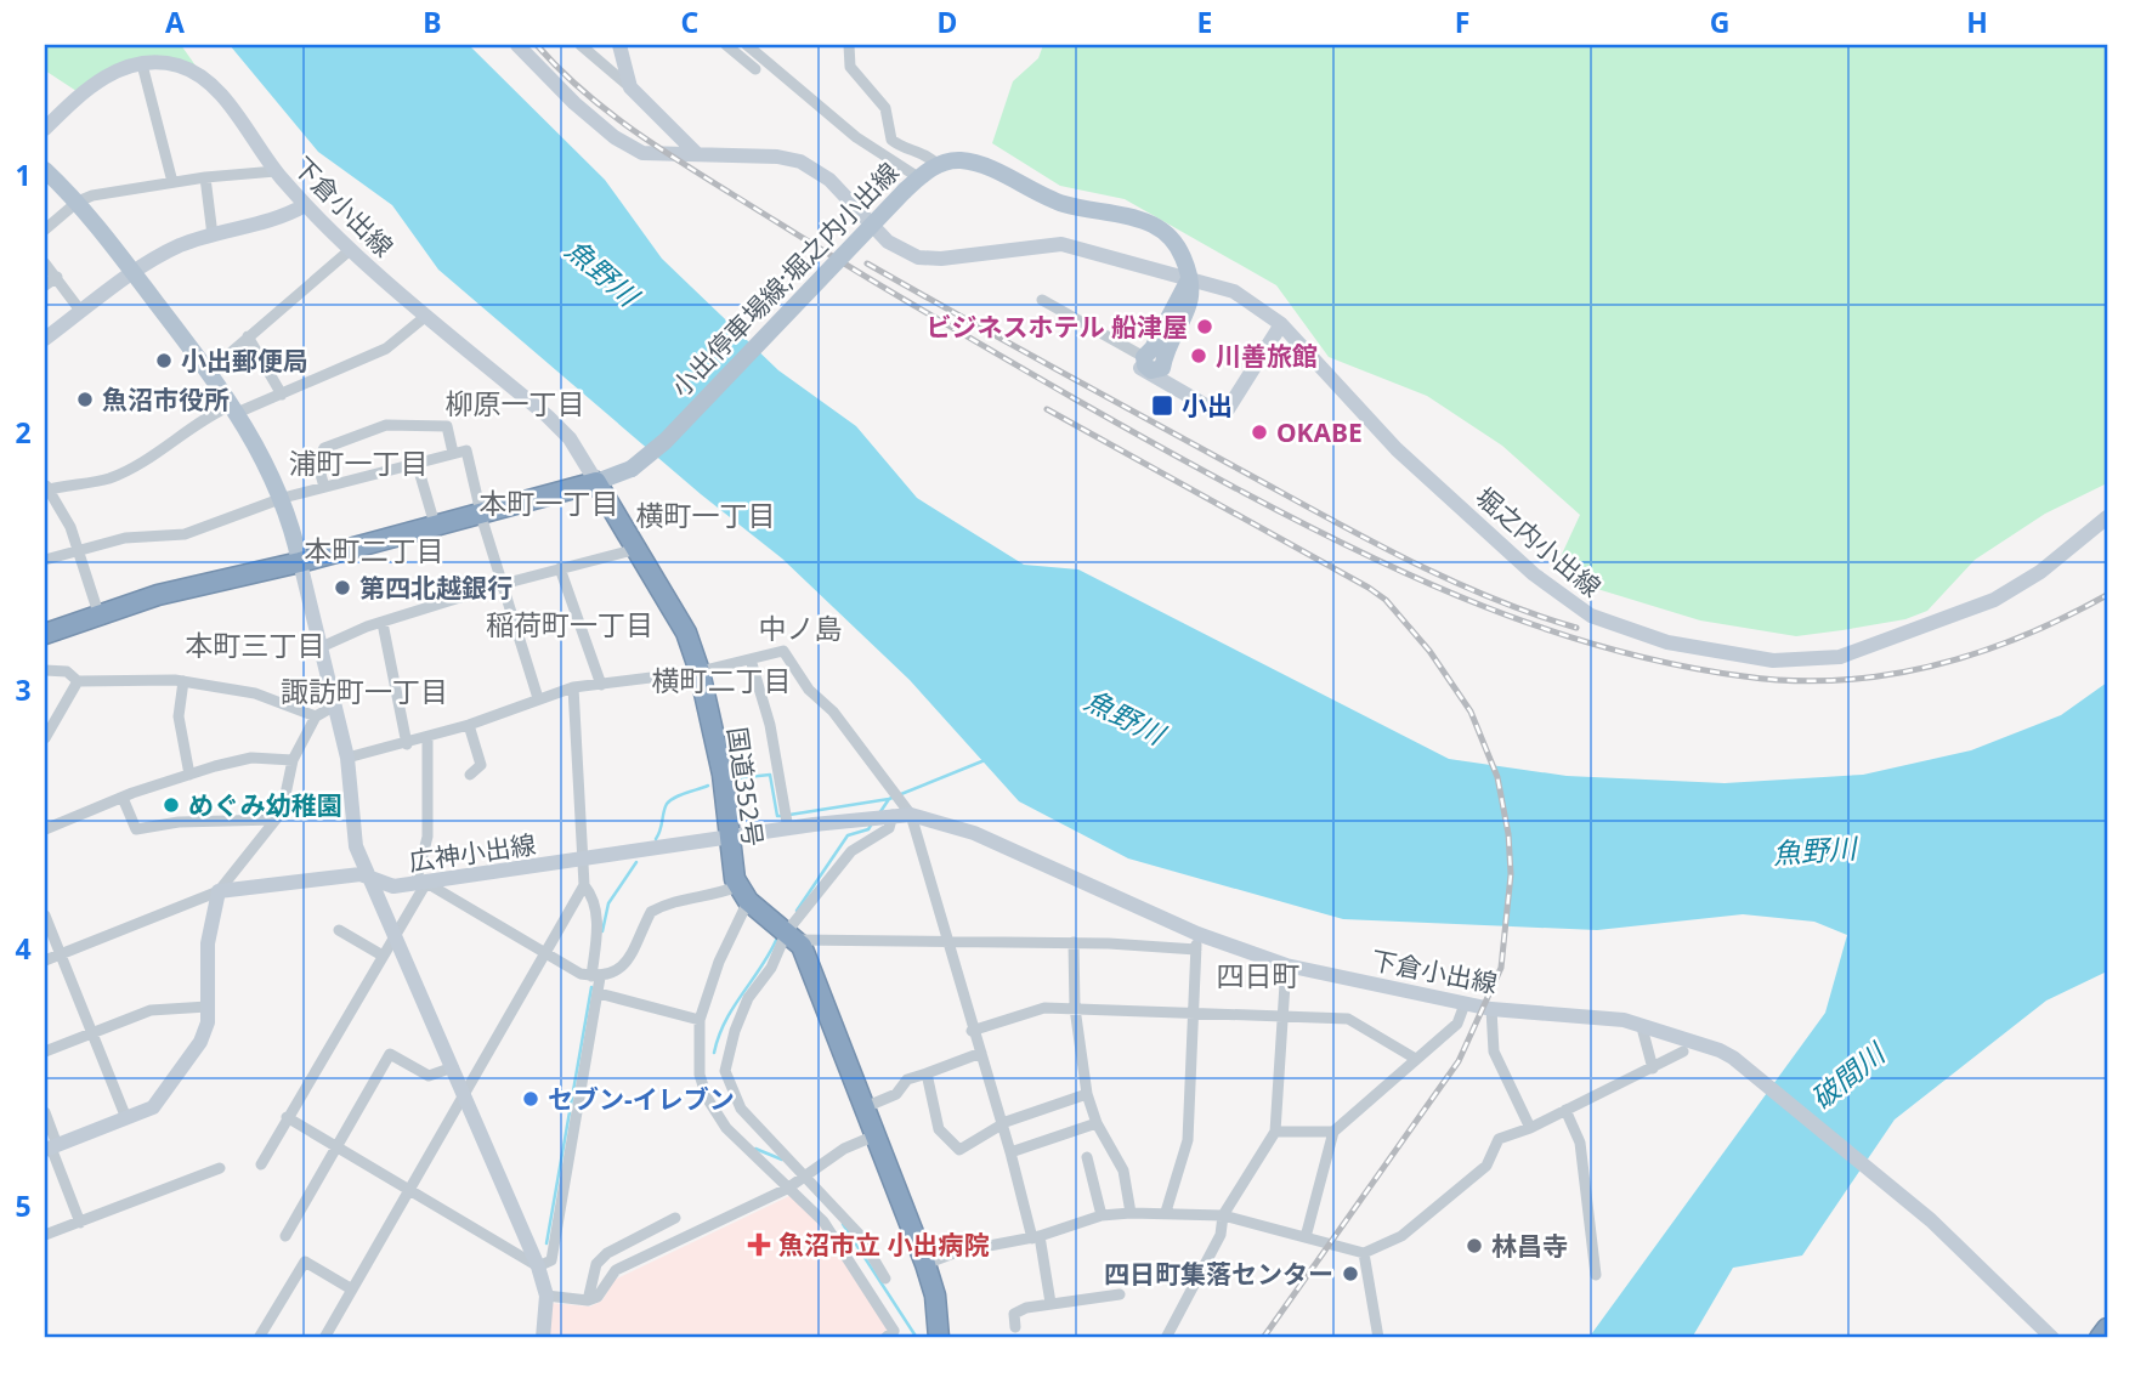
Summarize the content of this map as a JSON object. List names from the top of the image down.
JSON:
{
  "streets": {
    "highway": ["国道352号"],
    "main road": [
      "下倉小出線",
      "小出停車場線;堀之内小出線",
      "堀之内小出線",
      "広神小出線"
    ]
  },
  "crossings": [
    ["下倉小出線", "小出停車場線;堀之内小出線"],
    ["下倉小出線", "国道352号"],
    ["下倉小出線", "広神小出線"],
    ["小出停車場線;堀之内小出線", "堀之内小出線"],
    ["小出停車場線;堀之内小出線", "国道352号"],
    ["国道352号", "広神小出線"]
  ],
  "districts": [
    "柳原一丁目",
    "浦町一丁目",
    "本町一丁目",
    "横町一丁目",
    "本町二丁目",
    "稲荷町一丁目",
    "中ノ島",
    "本町三丁目",
    "横町二丁目",
    "諏訪町一丁目",
    "四日町"
  ],
  "water": ["魚野川", "破間川"],
  "places": {
    "other": [
      "ビジネスホテル 船津屋",
      "川善旅館",
      "小出郵便局",
      "魚沼市役所",
      "OKABE",
      "第四北越銀行",
      "めぐみ幼稚園",
      "セブン-イレブン",
      "林昌寺",
      "四日町集落センター"
    ],
    "transit": ["小出"],
    "health": ["魚沼市立 小出病院"]
  },
  "grid": {
    "columns": [
      "A",
      "B",
      "C",
      "D",
      "E",
      "F",
      "G",
      "H"
    ],
    "rows": [
      "1",
      "2",
      "3",
      "4",
      "5"
    ]
  }
}
